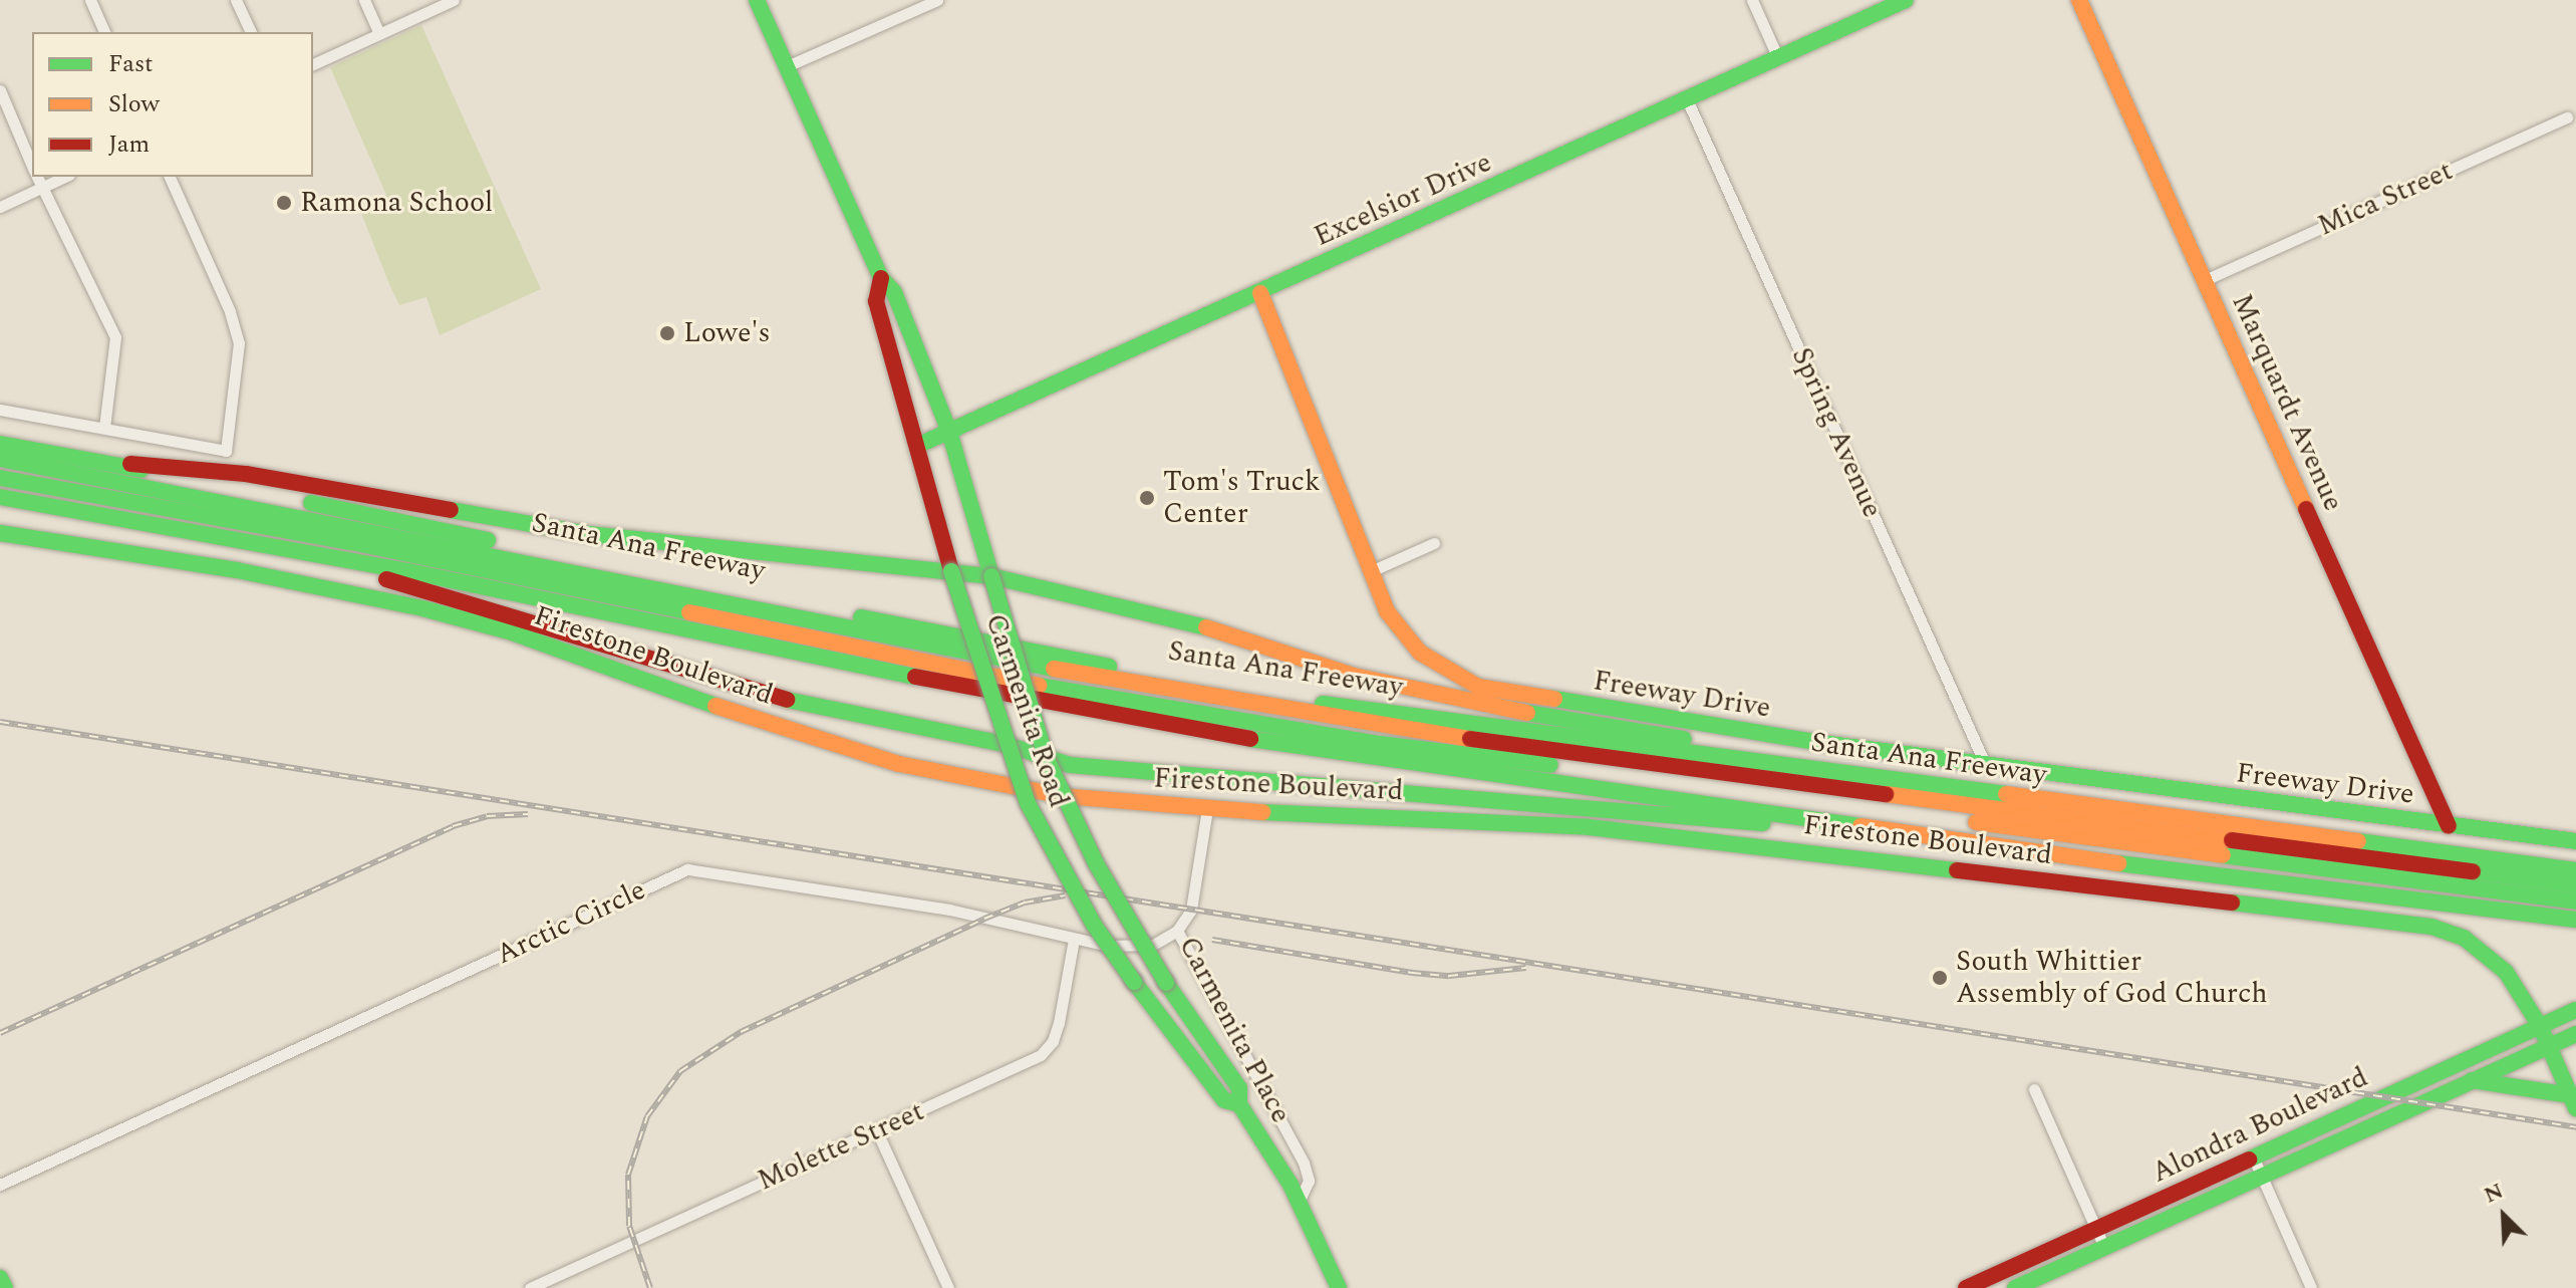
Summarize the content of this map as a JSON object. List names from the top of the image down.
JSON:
{
  "streets": {
    "main road": [
      "Excelsior Drive",
      "Marquardt Avenue",
      "Santa Ana Freeway",
      "Firestone Boulevard",
      "Freeway Drive",
      "Carmenita Road",
      "Alondra Boulevard"
    ],
    "street": [
      "Mica Street",
      "Spring Avenue",
      "Arctic Circle",
      "Carmenita Place",
      "Molette Street"
    ]
  },
  "crossings": [
    ["Mica Street", "Marquardt Avenue"],
    ["Excelsior Drive", "Spring Avenue"],
    ["Excelsior Drive", "Freeway Drive"],
    ["Excelsior Drive", "Carmenita Road"],
    ["Marquardt Avenue", "Freeway Drive"],
    ["Spring Avenue", "Freeway Drive"],
    ["Firestone Boulevard", "Carmenita Place"],
    ["Firestone Boulevard", "Alondra Boulevard"],
    ["Carmenita Road", "Carmenita Place"],
    ["Arctic Circle", "Carmenita Place"],
    ["Arctic Circle", "Molette Street"]
  ],
  "places": [
    "Ramona School",
    "Lowe's",
    "Tom's Truck Center",
    "South Whittier Assembly of God Church"
  ],
  "legend": ["Fast", "Slow", "Jam"],
  "north": "top left"
}
